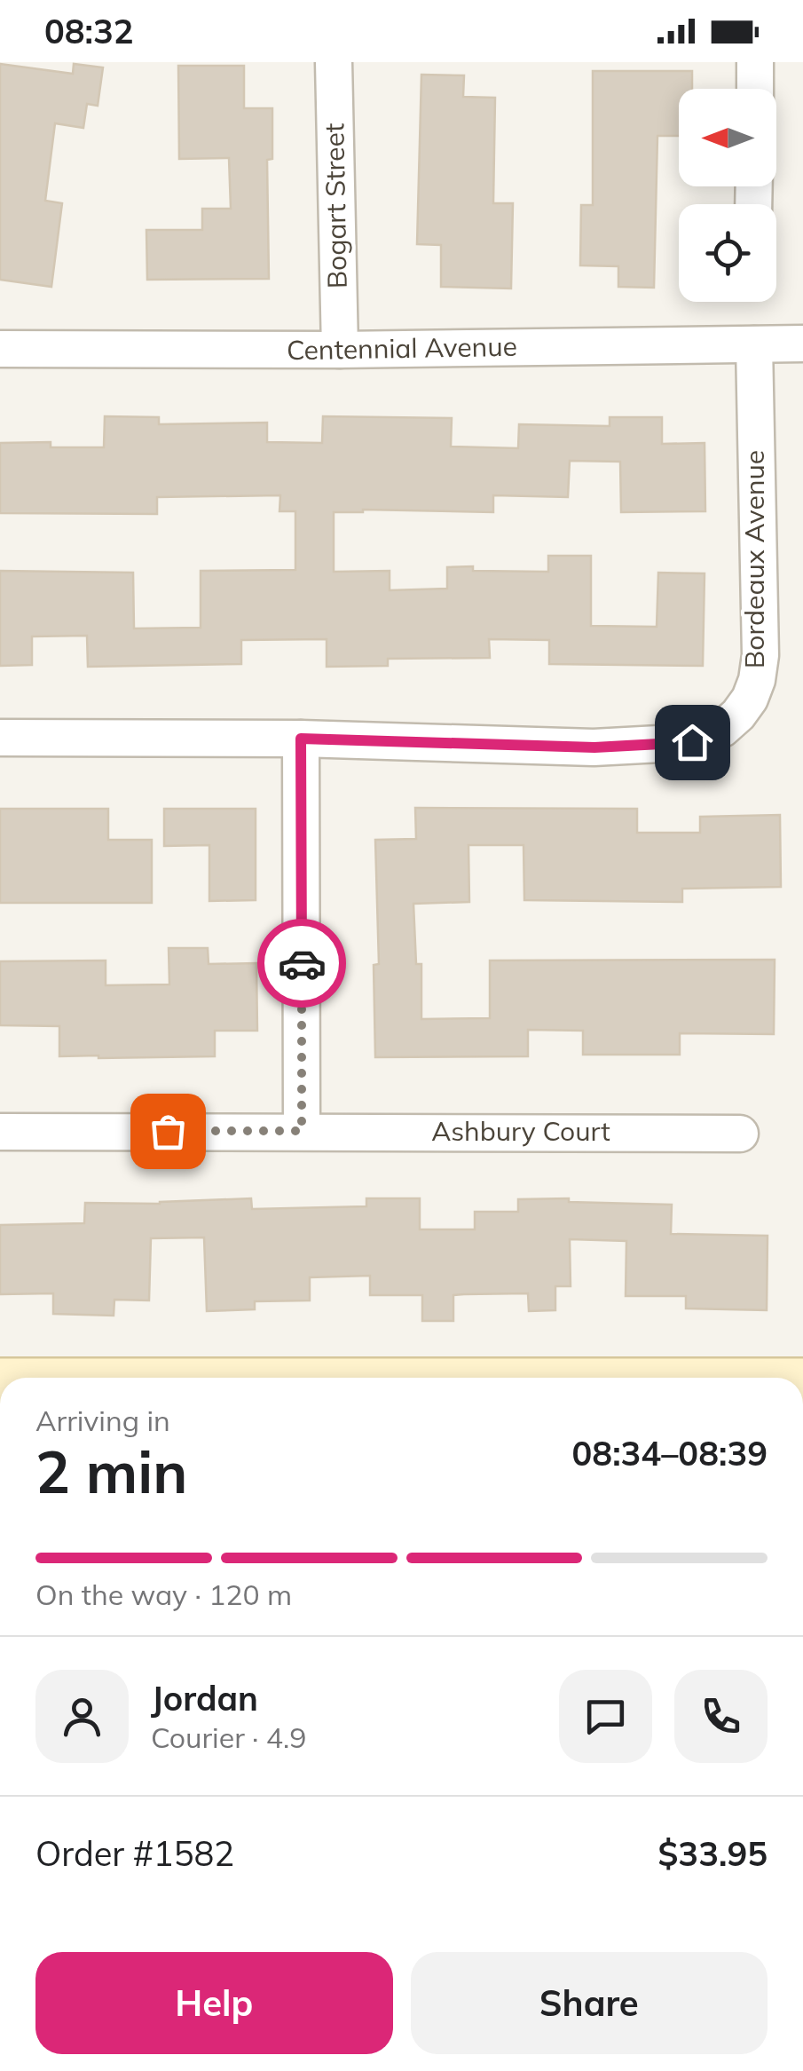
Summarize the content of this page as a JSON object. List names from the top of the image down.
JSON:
{
  "streets": {
    "street": [
      "Bogart Street",
      "Centennial Avenue",
      "Bordeaux Avenue",
      "Ashbury Court"
    ]
  },
  "crossings": [
    ["Bogart Street", "Centennial Avenue"],
    ["Centennial Avenue", "Bordeaux Avenue"]
  ],
  "north": "left",
  "page": {
    "status": "08:32",
    "heading": ["2 min", "Arriving in", "08:34–08:39"],
    "panel": [
      "Jordan",
      "Courier · 4.9",
      "Order #1582",
      "$33.95"
    ],
    "bar": "On the way · 120 m",
    "buttons": ["Help", "Share"]
  }
}
